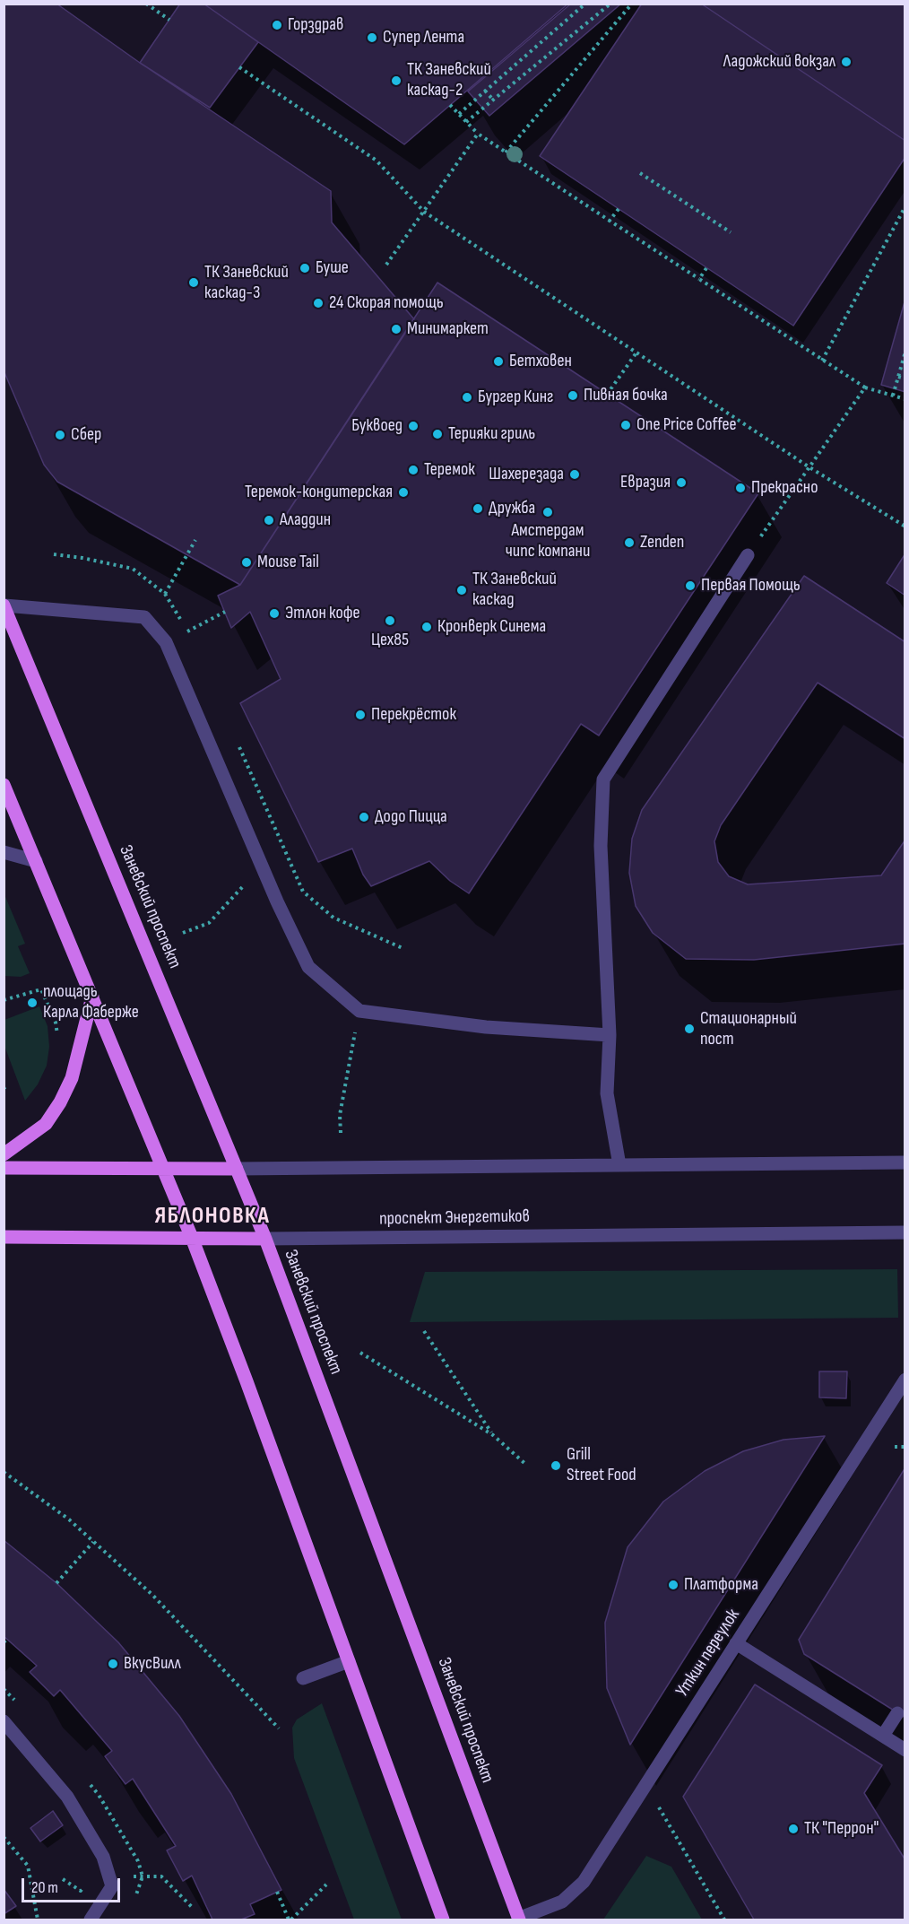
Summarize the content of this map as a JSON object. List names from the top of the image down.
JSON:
{
  "streets": {
    "main road": ["Заневский проспект", "проспект Энергетиков"],
    "street": ["Уткин переулок"]
  },
  "crossings": [
    ["Заневский проспект", "проспект Энергетиков"],
    ["Заневский проспект", "Уткин переулок"]
  ],
  "districts": ["ЯБЛОНОВКА"],
  "places": [
    "Горздрав",
    "Супер Лента",
    "Ладожский вокзал",
    "ТК Заневский каскад-2",
    "Буше",
    "ТК Заневский каскад-3",
    "24 Скорая помощь",
    "Минимаркет",
    "Бетховен",
    "Пивная бочка",
    "Бургер Кинг",
    "One Price Coffee",
    "Буквоед",
    "Терияки гриль",
    "Сбер",
    "Теремок",
    "Шахерезада",
    "Евразия",
    "Прекрасно",
    "Теремок-кондитерская",
    "Дружба",
    "Амстердам чипс компани",
    "Аладдин",
    "Zenden",
    "Mouse Tail",
    "Первая Помощь",
    "ТК Заневский каскад",
    "Этлон кофе",
    "Цех85",
    "Кронверк Синема",
    "Перекрёсток",
    "Додо Пицца",
    "площадь Карла Фаберже",
    "Стационарный пост",
    "Grill Street Food",
    "Платформа",
    "ВкусВилл",
    "ТК \"Перрон\""
  ],
  "scale_bar": "20 m"
}
